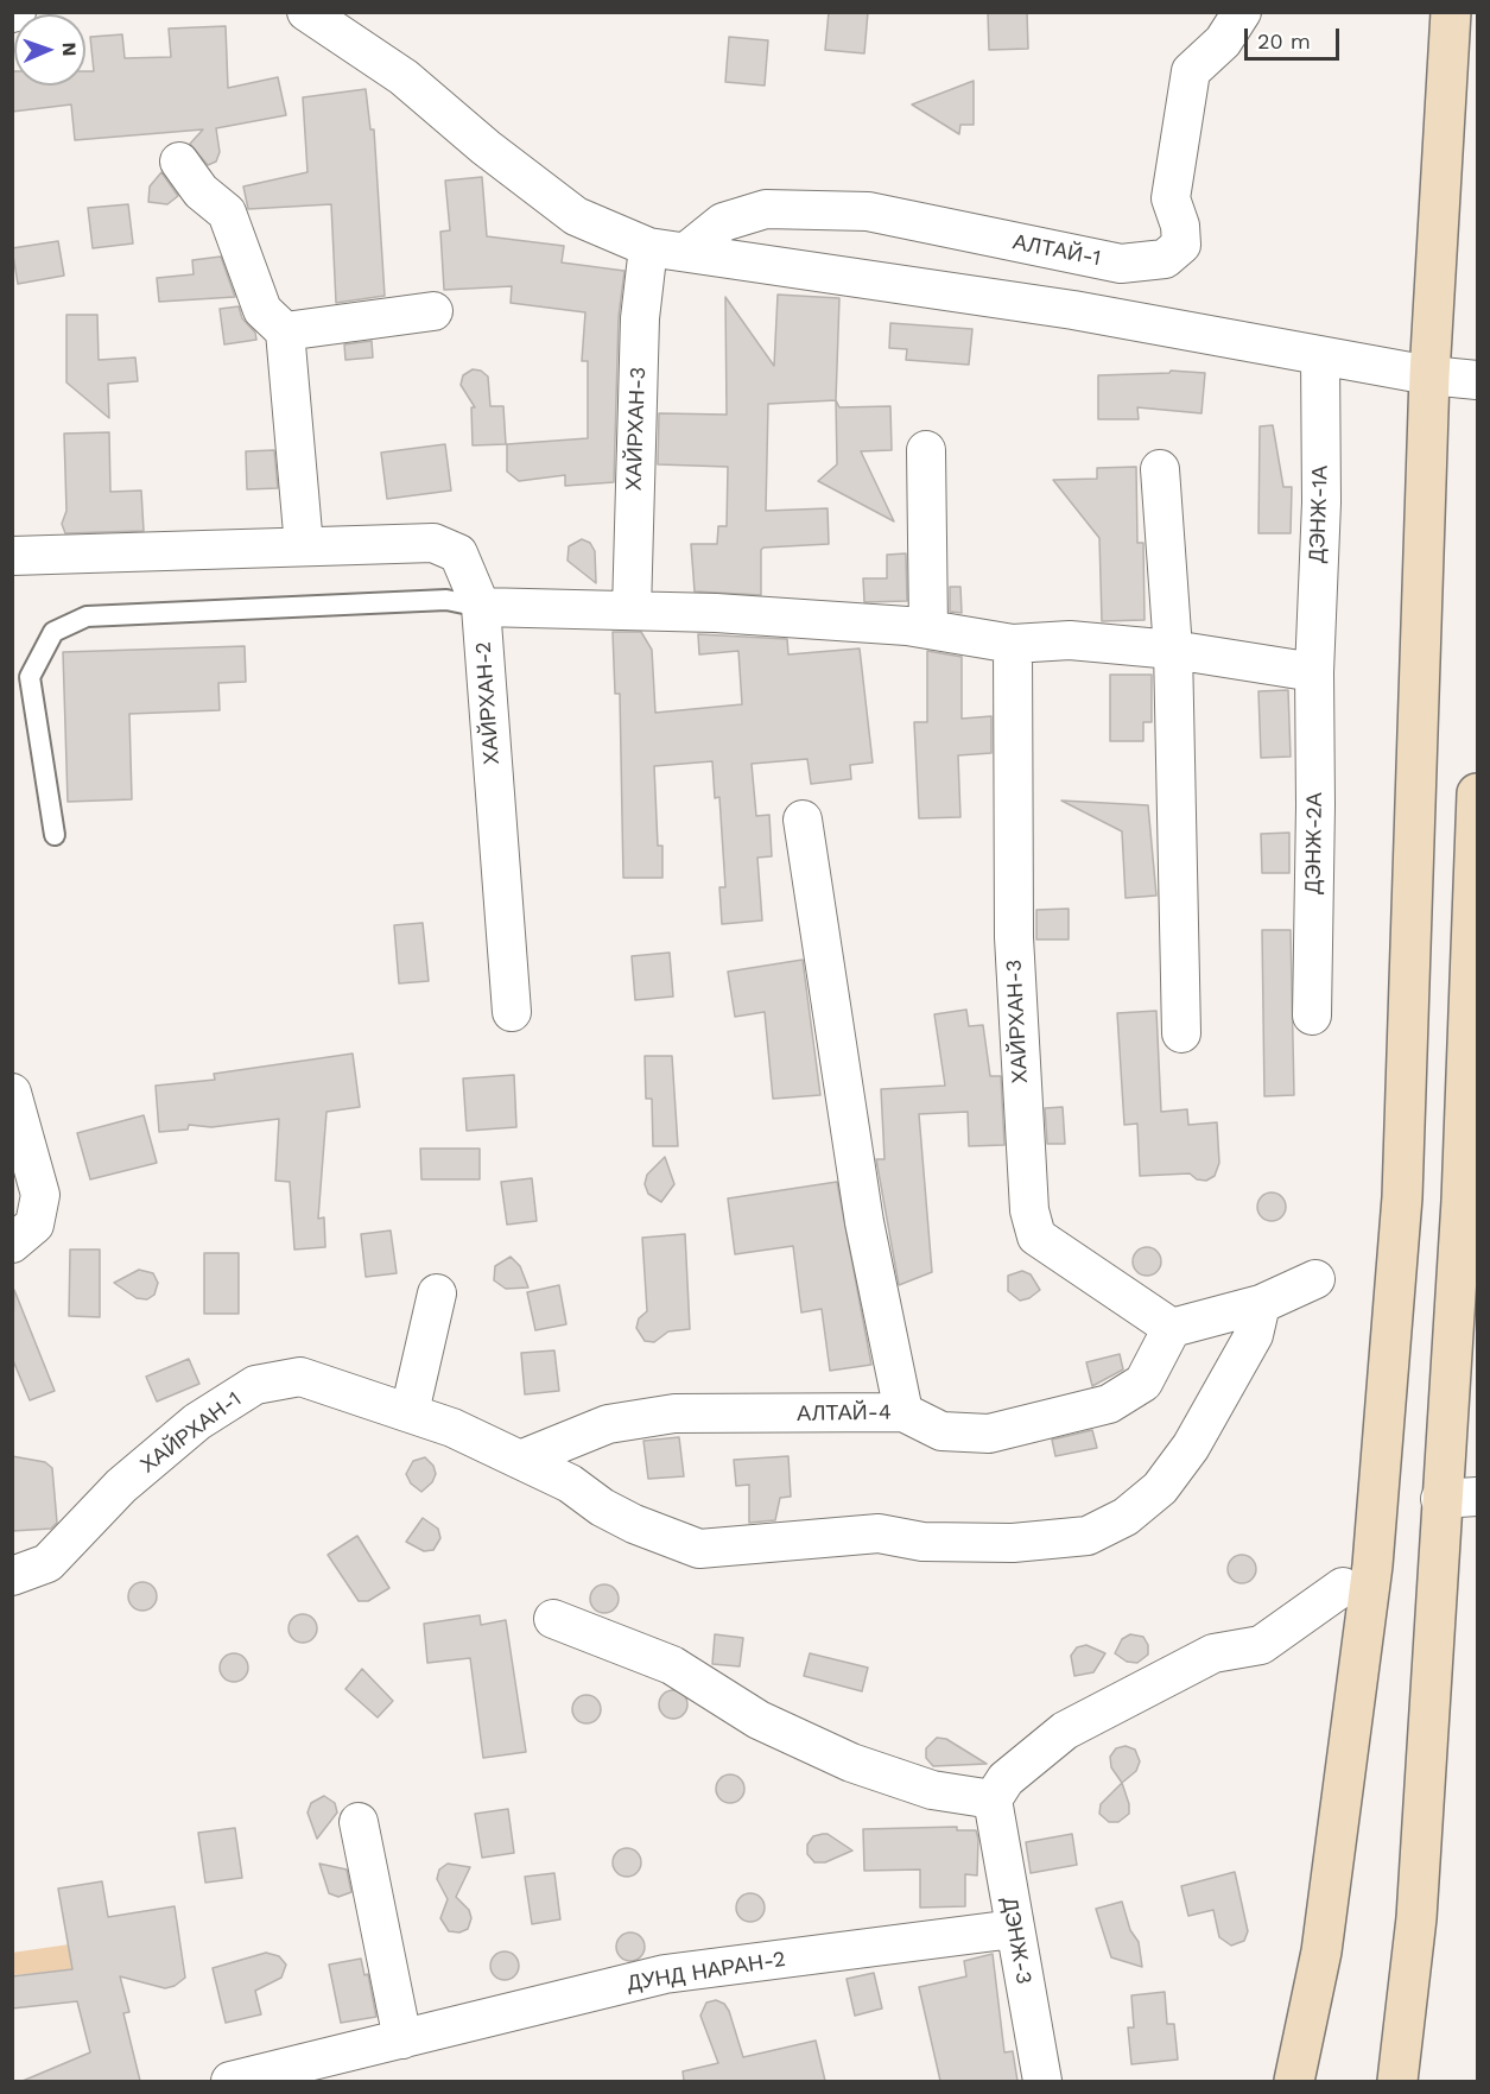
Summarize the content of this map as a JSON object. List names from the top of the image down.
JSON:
{
  "streets": {
    "street": [
      "АЛТАЙ-1",
      "ХАЙРХАН-3",
      "ДЭНЖ-1А",
      "ХАЙРХАН-2",
      "ДЭНЖ-2А",
      "АЛТАЙ-4",
      "ХАЙРХАН-1",
      "ДЭНЖ-3",
      "ДУНД НАРАН-2"
    ]
  },
  "crossings": [
    ["ХАЙРХАН-3", "АЛТАЙ-4"],
    ["ДЭНЖ-1А", "ДЭНЖ-2А"],
    ["АЛТАЙ-4", "ХАЙРХАН-1"],
    ["ДЭНЖ-3", "ДУНД НАРАН-2"]
  ],
  "scale_bar": "20 m",
  "north": "right"
}
